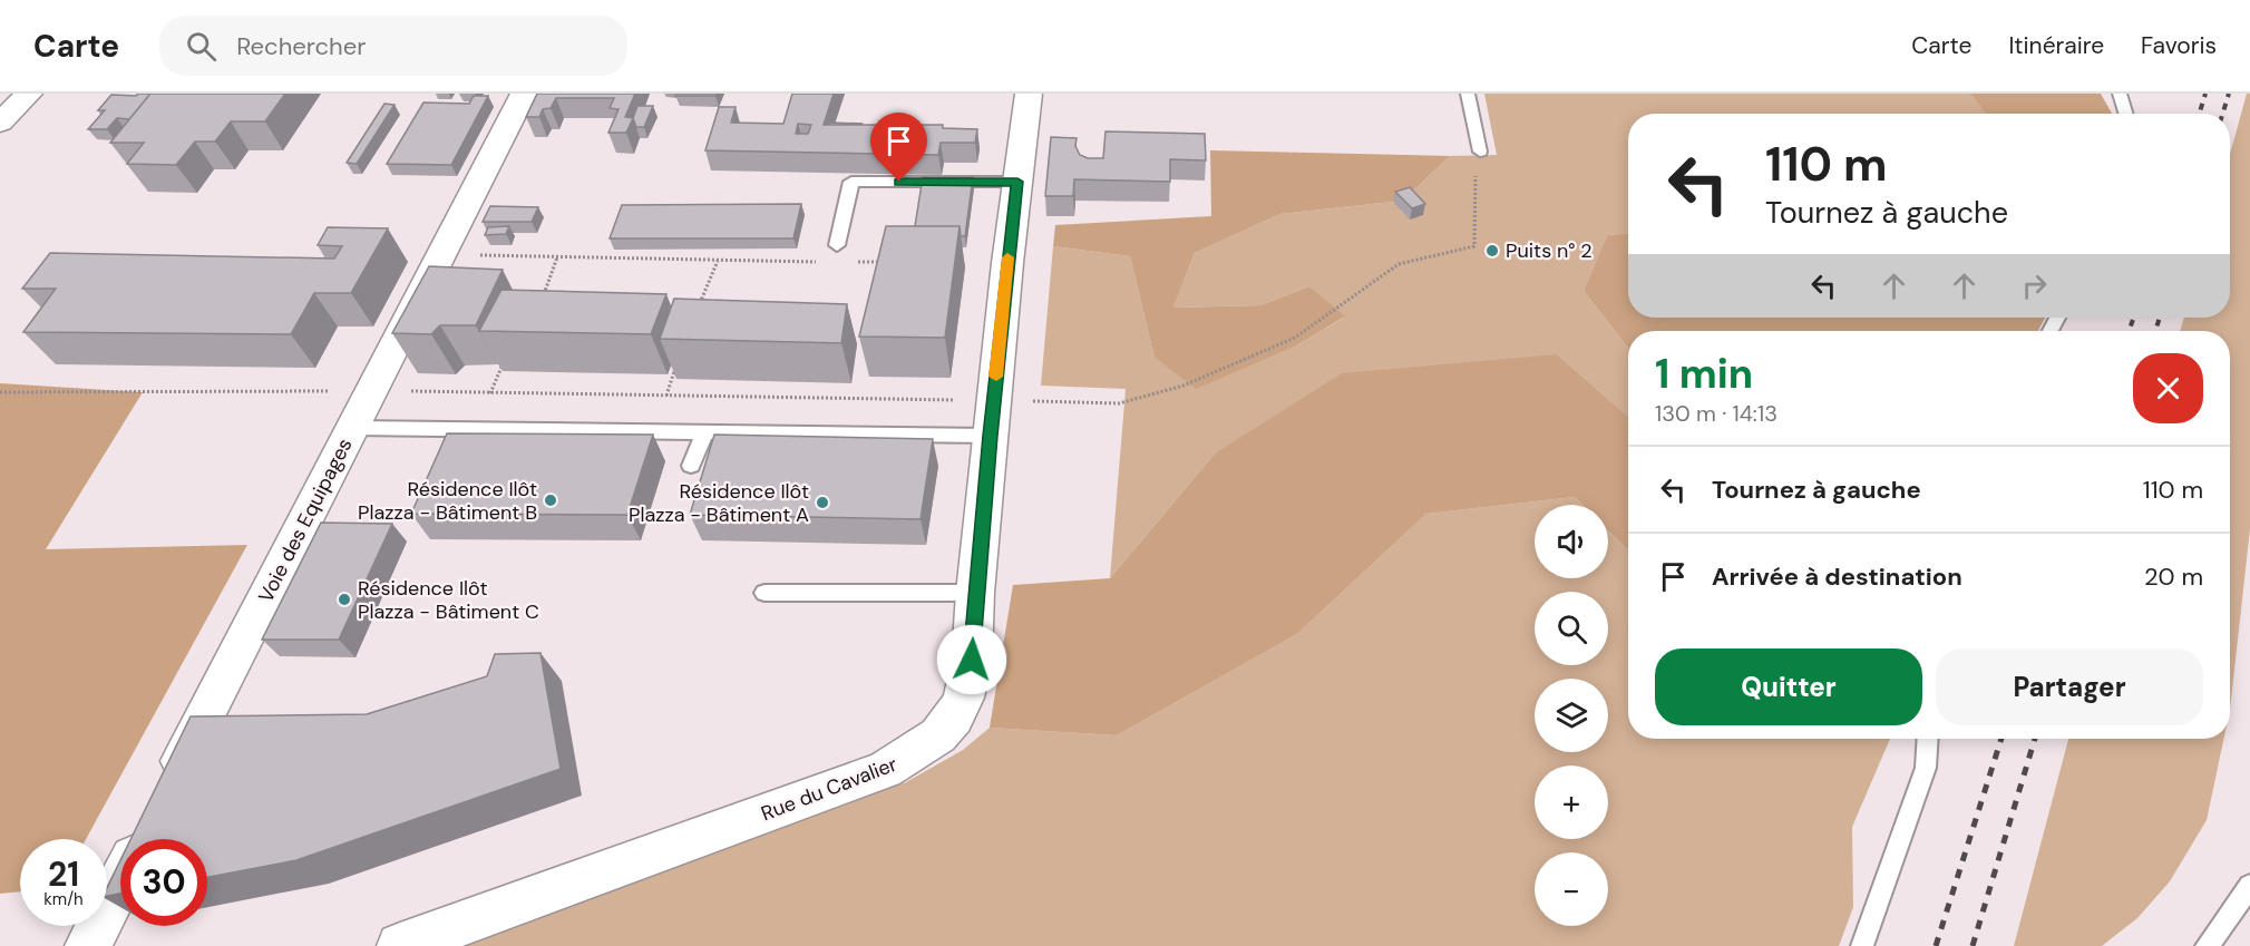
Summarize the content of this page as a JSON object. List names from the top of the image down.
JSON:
{
  "streets": {
    "street": ["Voie des Equipages", "Rue du Cavalier"]
  },
  "places": [
    "Puits n° 2",
    "Résidence Ilôt Plazza - Bâtiment B",
    "Résidence Ilôt Plazza - Bâtiment A",
    "Résidence Ilôt Plazza - Bâtiment C"
  ],
  "page": {
    "header": "Carte",
    "search": "Rechercher",
    "nav": ["Carte", "Itinéraire", "Favoris"],
    "turn": ["110 m", "Tournez à gauche"],
    "heading": ["1 min", "130 m · 14:13"],
    "list": [
      {
        "name": "Tournez à gauche",
        "value": "110 m"
      },
      {
        "name": "Arrivée à destination",
        "value": "20 m"
      }
    ],
    "map_buttons": ["+", "−"],
    "buttons": ["Quitter", "Partager"],
    "speed": "21 km/h",
    "limit": "30"
  }
}
